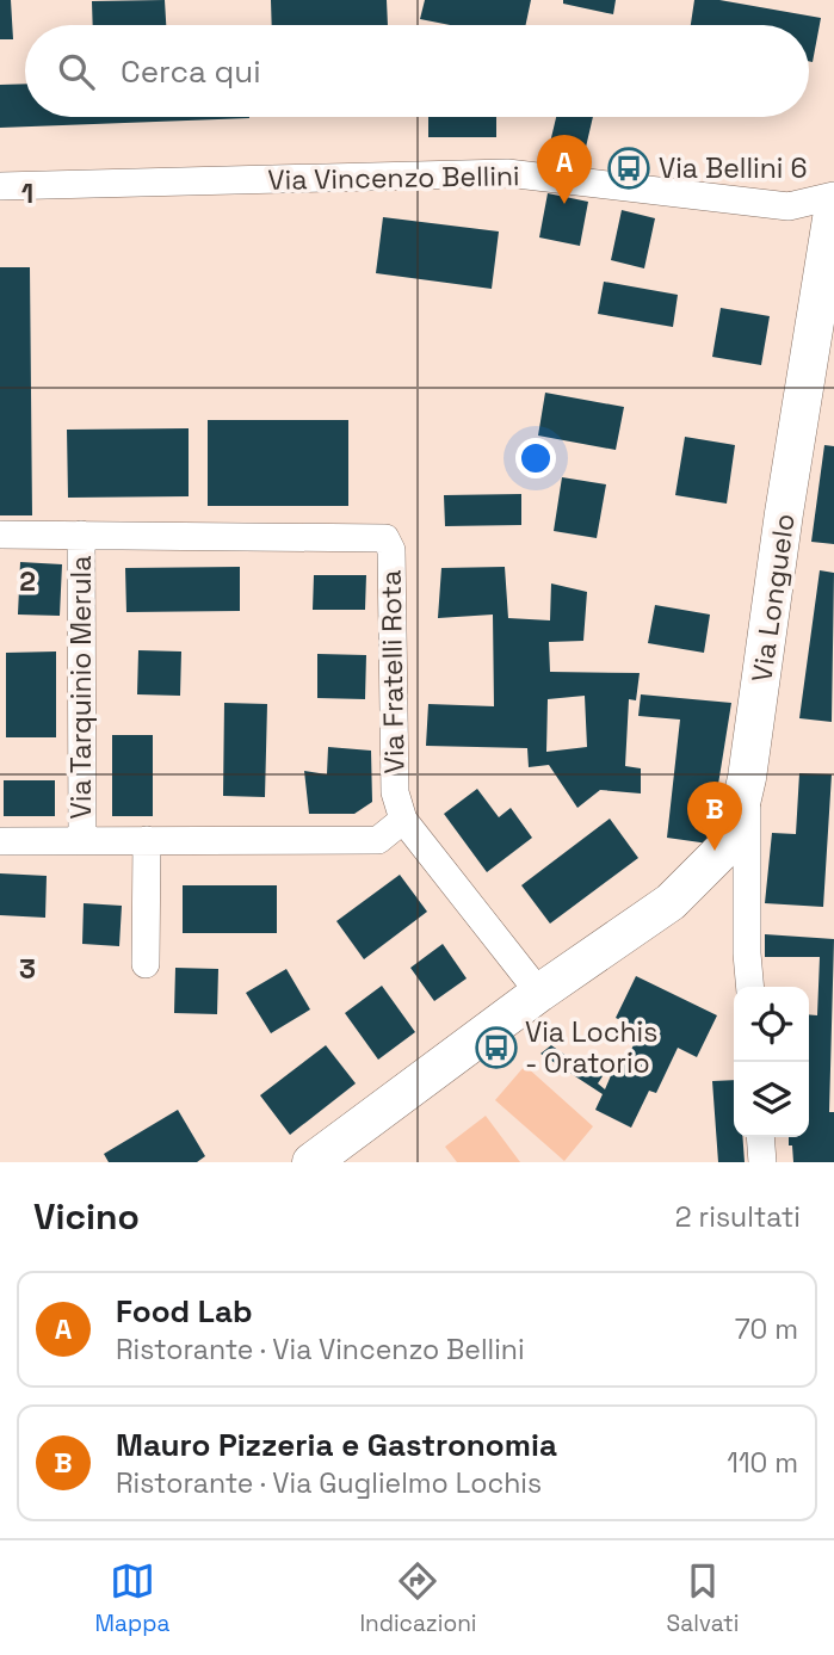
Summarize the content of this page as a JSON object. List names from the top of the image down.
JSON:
{
  "streets": {
    "street": [
      "Via Vincenzo Bellini",
      "Via Longuelo",
      "Via Fratelli Rota",
      "Via Tarquinio Merula"
    ]
  },
  "crossings": [
    ["Via Fratelli Rota", "Via Tarquinio Merula"]
  ],
  "places": {
    "bus stop": ["Via Bellini 6", "Via Lochis - Oratorio"]
  },
  "page": {
    "search": "Cerca qui",
    "pins": ["A", "B"],
    "heading": ["Vicino", "2 risultati"],
    "list": [
      {
        "mark": "A",
        "name": "Food Lab",
        "note": "Ristorante · Via Vincenzo Bellini",
        "value": "70 m"
      },
      {
        "mark": "B",
        "name": "Mauro Pizzeria e Gastronomia",
        "note": "Ristorante · Via Guglielmo Lochis",
        "value": "110 m"
      }
    ],
    "nav": ["Mappa", "Indicazioni", "Salvati"]
  },
  "grid": {
    "rows": ["1", "2", "3"]
  }
}
